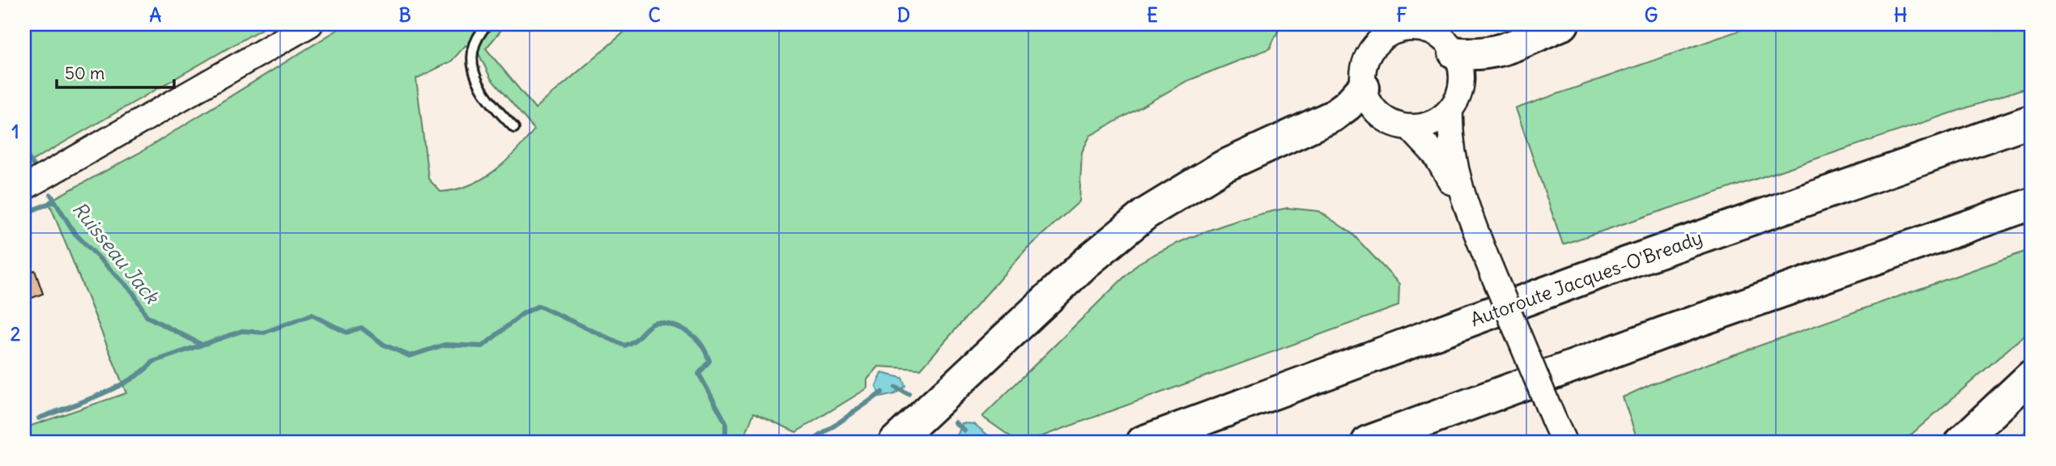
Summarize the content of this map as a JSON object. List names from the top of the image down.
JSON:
{
  "streets": {
    "highway": ["Autoroute Jacques-O'Bready"]
  },
  "water": ["Ruisseau Jack"],
  "scale_bar": "50 m",
  "grid": {
    "columns": [
      "A",
      "B",
      "C",
      "D",
      "E",
      "F",
      "G",
      "H"
    ],
    "rows": ["1", "2"]
  }
}
